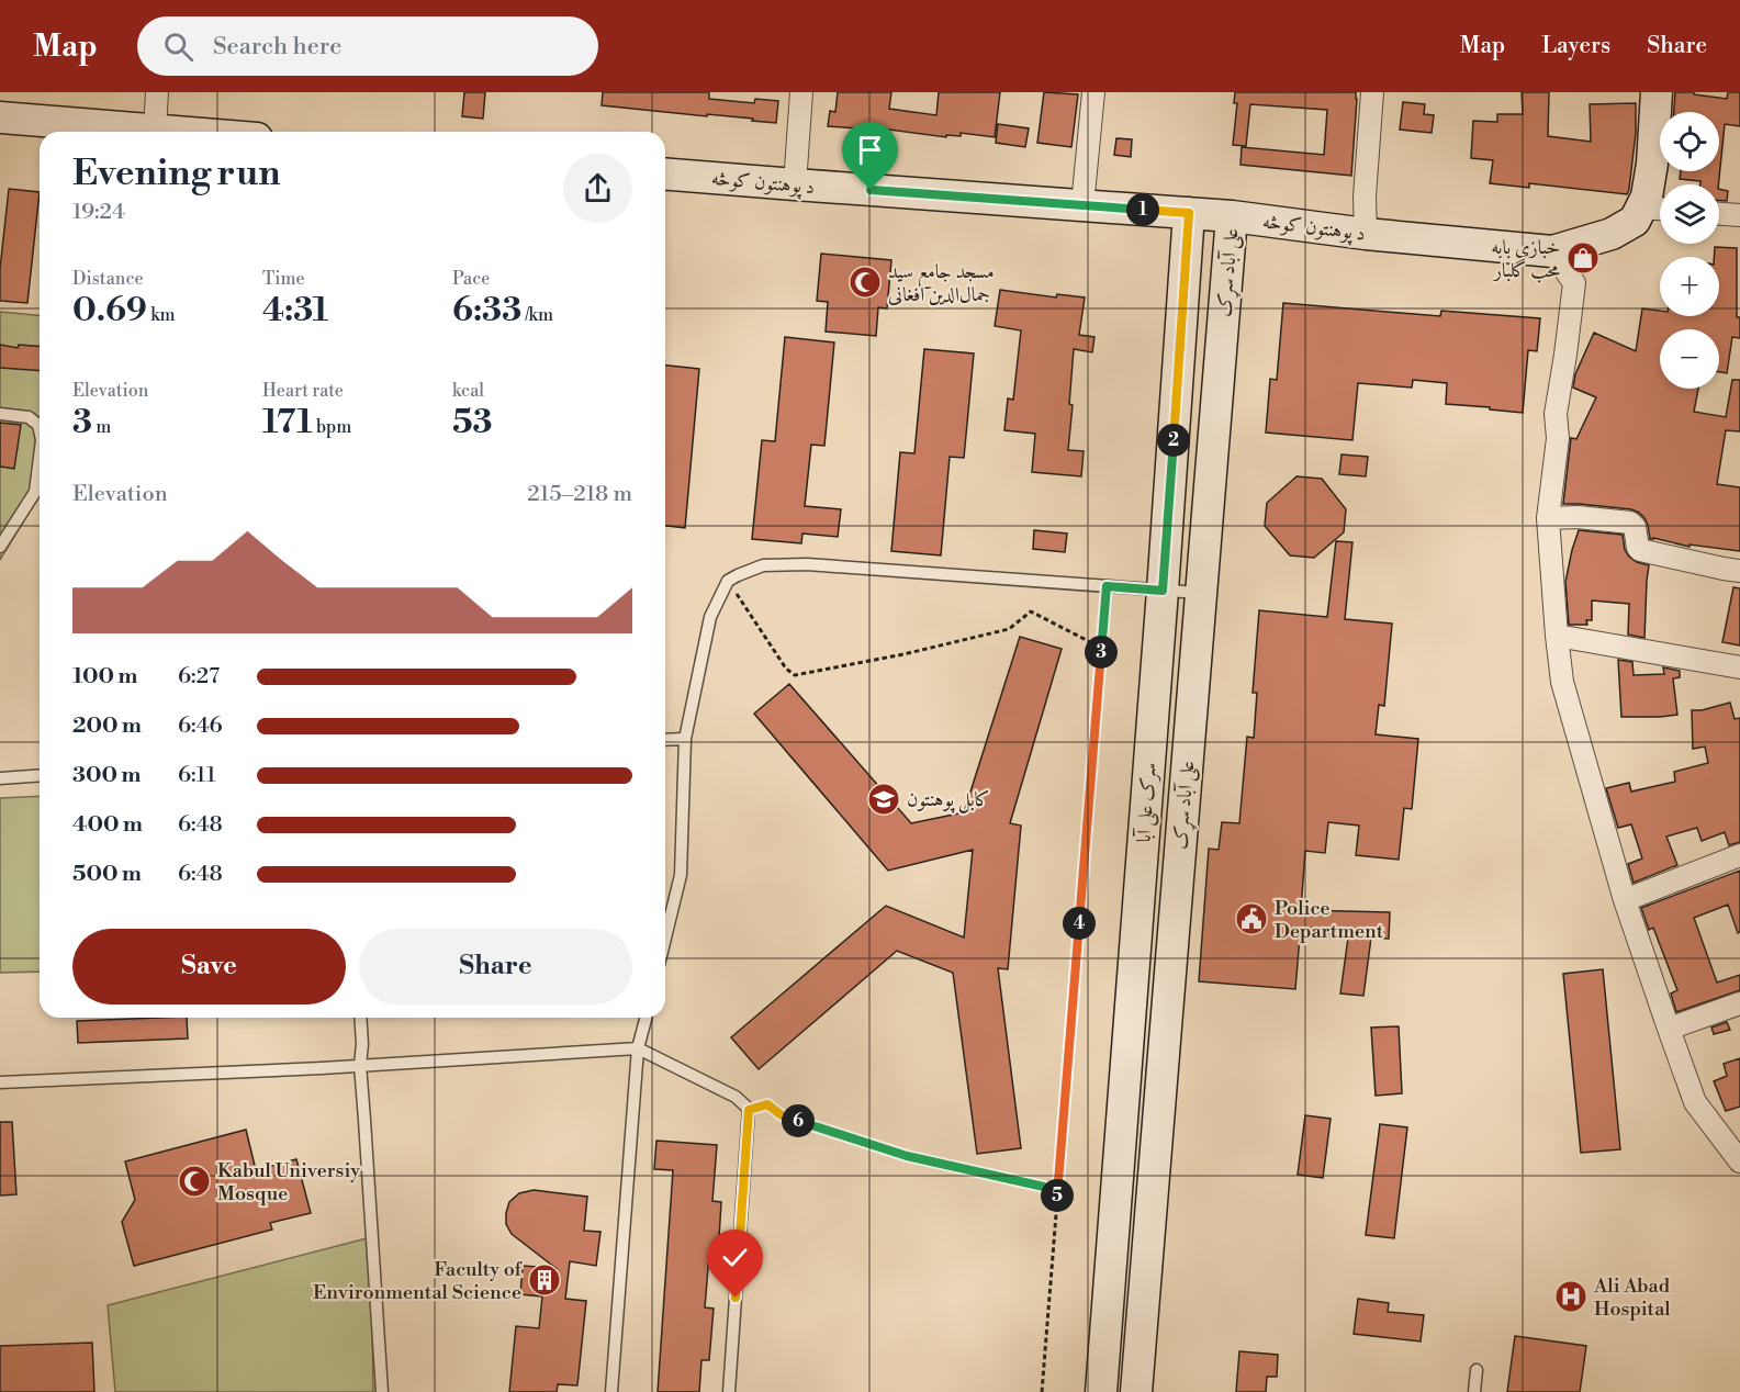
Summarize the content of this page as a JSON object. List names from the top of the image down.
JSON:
{
  "streets": {
    "street": ["د پوهنتون کوڅه", "علی آباد سړک", "سرک علی آبا"]
  },
  "crossings": [
    ["د پوهنتون کوڅه", "علی آباد سړک"],
    ["د پوهنتون کوڅه", "سرک علی آبا"]
  ],
  "places": {
    "shop": ["خبازی بابه محب گلبار"],
    "mosque": ["مسجد جامع سید جمال‌الدین افغانی", "Kabul Universiy Mosque"],
    "school or university": ["کابل پوهنتون"],
    "public building": ["Police Department"],
    "building": ["Faculty of Environmental Science"],
    "hospital": ["Ali Abad Hospital"]
  },
  "page": {
    "header": "Map",
    "search": "Search here",
    "nav": ["Map", "Layers", "Share"],
    "map_buttons": ["+", "−"],
    "heading": ["Evening run", "19:24"],
    "pins": [
      "1",
      "2",
      "3",
      "4",
      "6",
      "5"
    ],
    "stats": [
      ["Distance", "0.69 km"],
      ["Time", "4:31"],
      ["Pace", "6:33 /km"],
      ["Elevation", "3 m"],
      ["Heart rate", "171 bpm"],
      ["kcal", "53"]
    ],
    "chart": ["Elevation", "215–218 m"],
    "list": [
      {
        "name": "100 m",
        "note": "6:27"
      },
      {
        "name": "200 m",
        "note": "6:46"
      },
      {
        "name": "300 m",
        "note": "6:11"
      },
      {
        "name": "400 m",
        "note": "6:48"
      },
      {
        "name": "500 m",
        "note": "6:48"
      }
    ],
    "buttons": ["Save", "Share"]
  }
}
